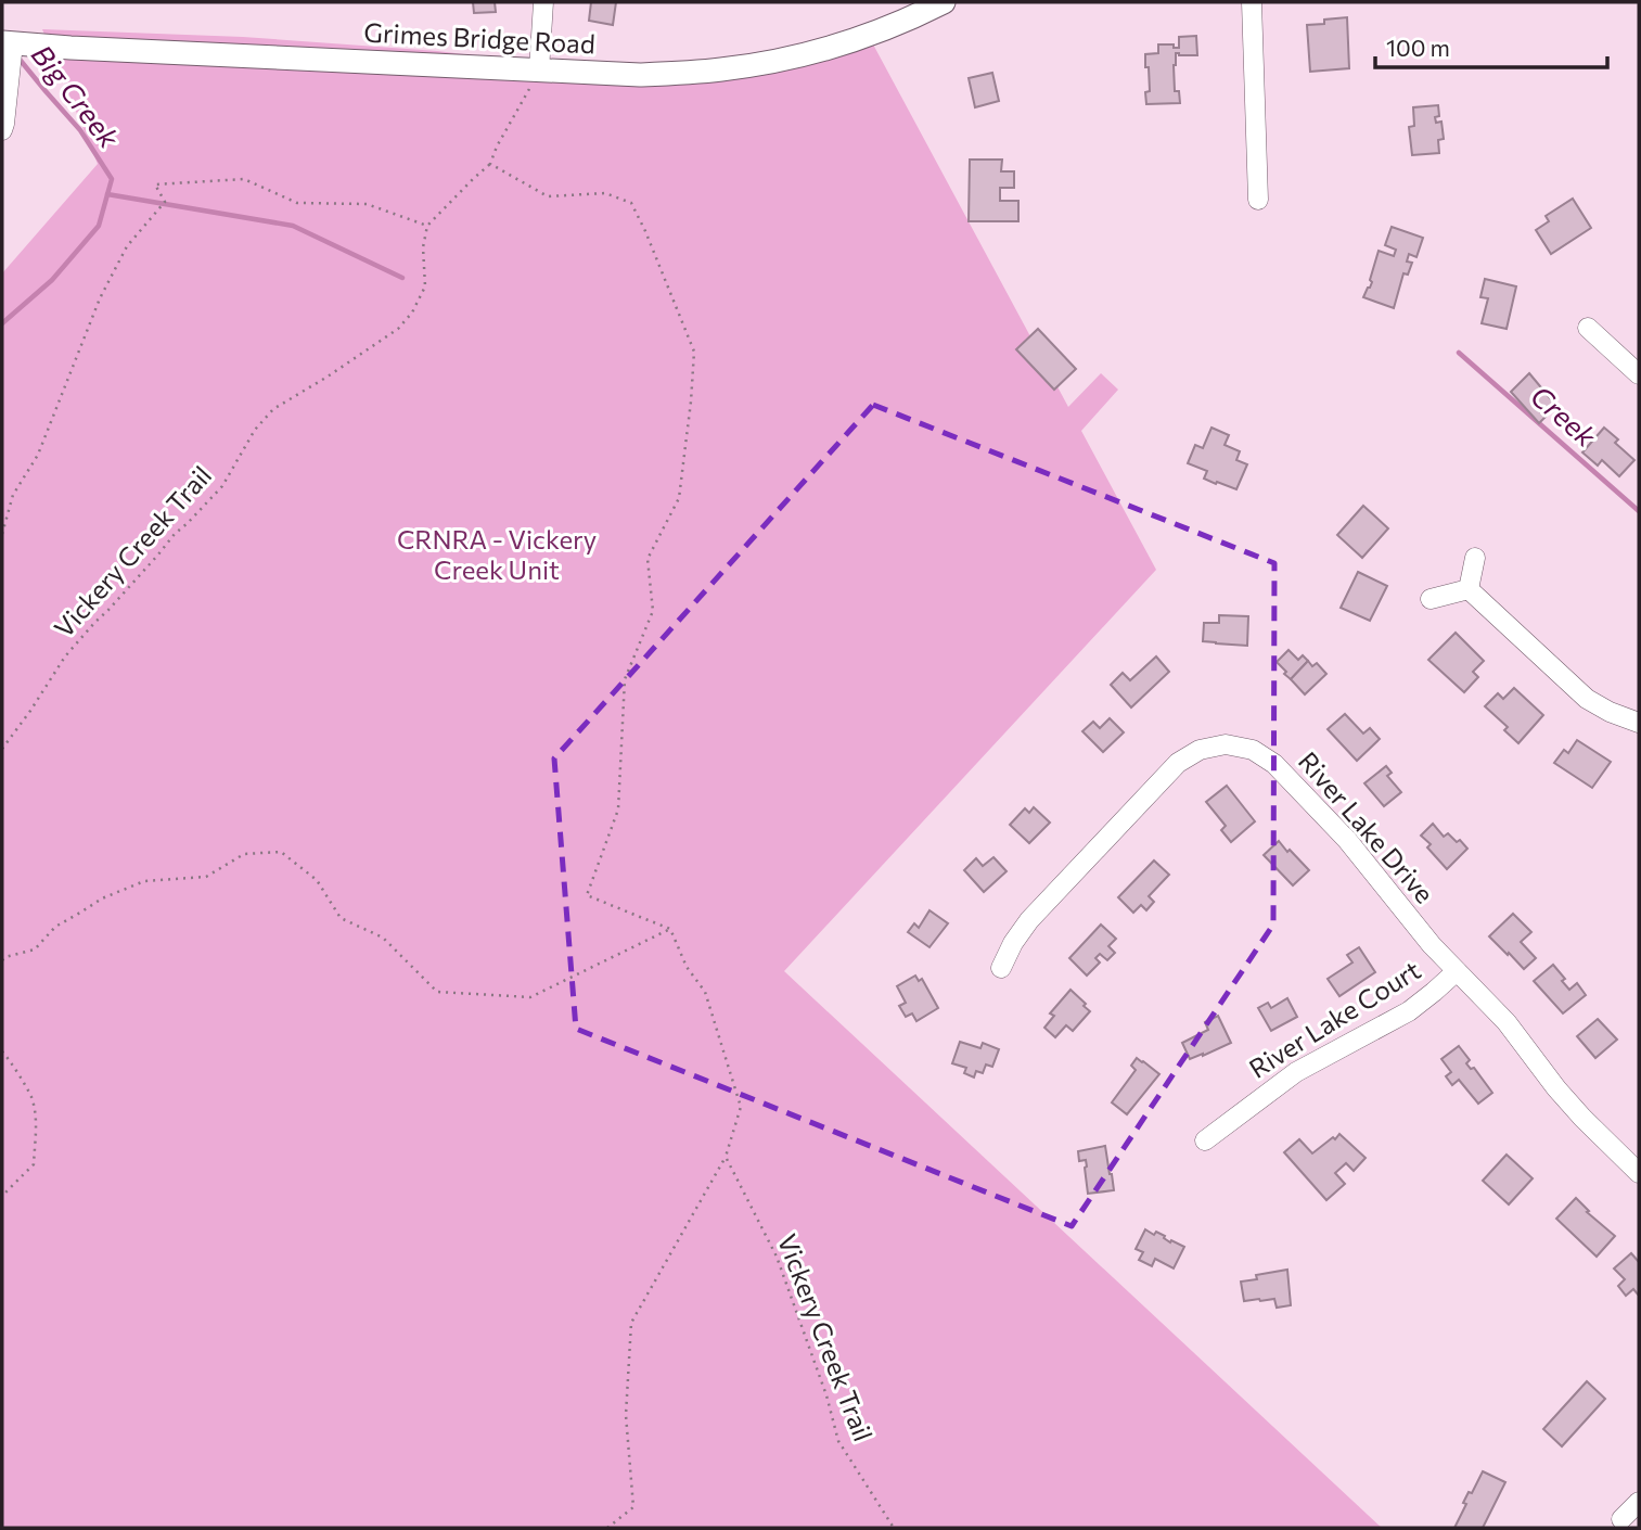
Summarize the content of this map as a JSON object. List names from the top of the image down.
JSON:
{
  "streets": {
    "street": ["Grimes Bridge Road", "River Lake Drive", "River Lake Court"],
    "path": ["Vickery Creek Trail"]
  },
  "crossings": [
    ["River Lake Drive", "River Lake Court"]
  ],
  "water": ["Big Creek", "Creek"],
  "parks": ["CRNRA - Vickery Creek Unit"],
  "scale_bar": "100 m"
}
